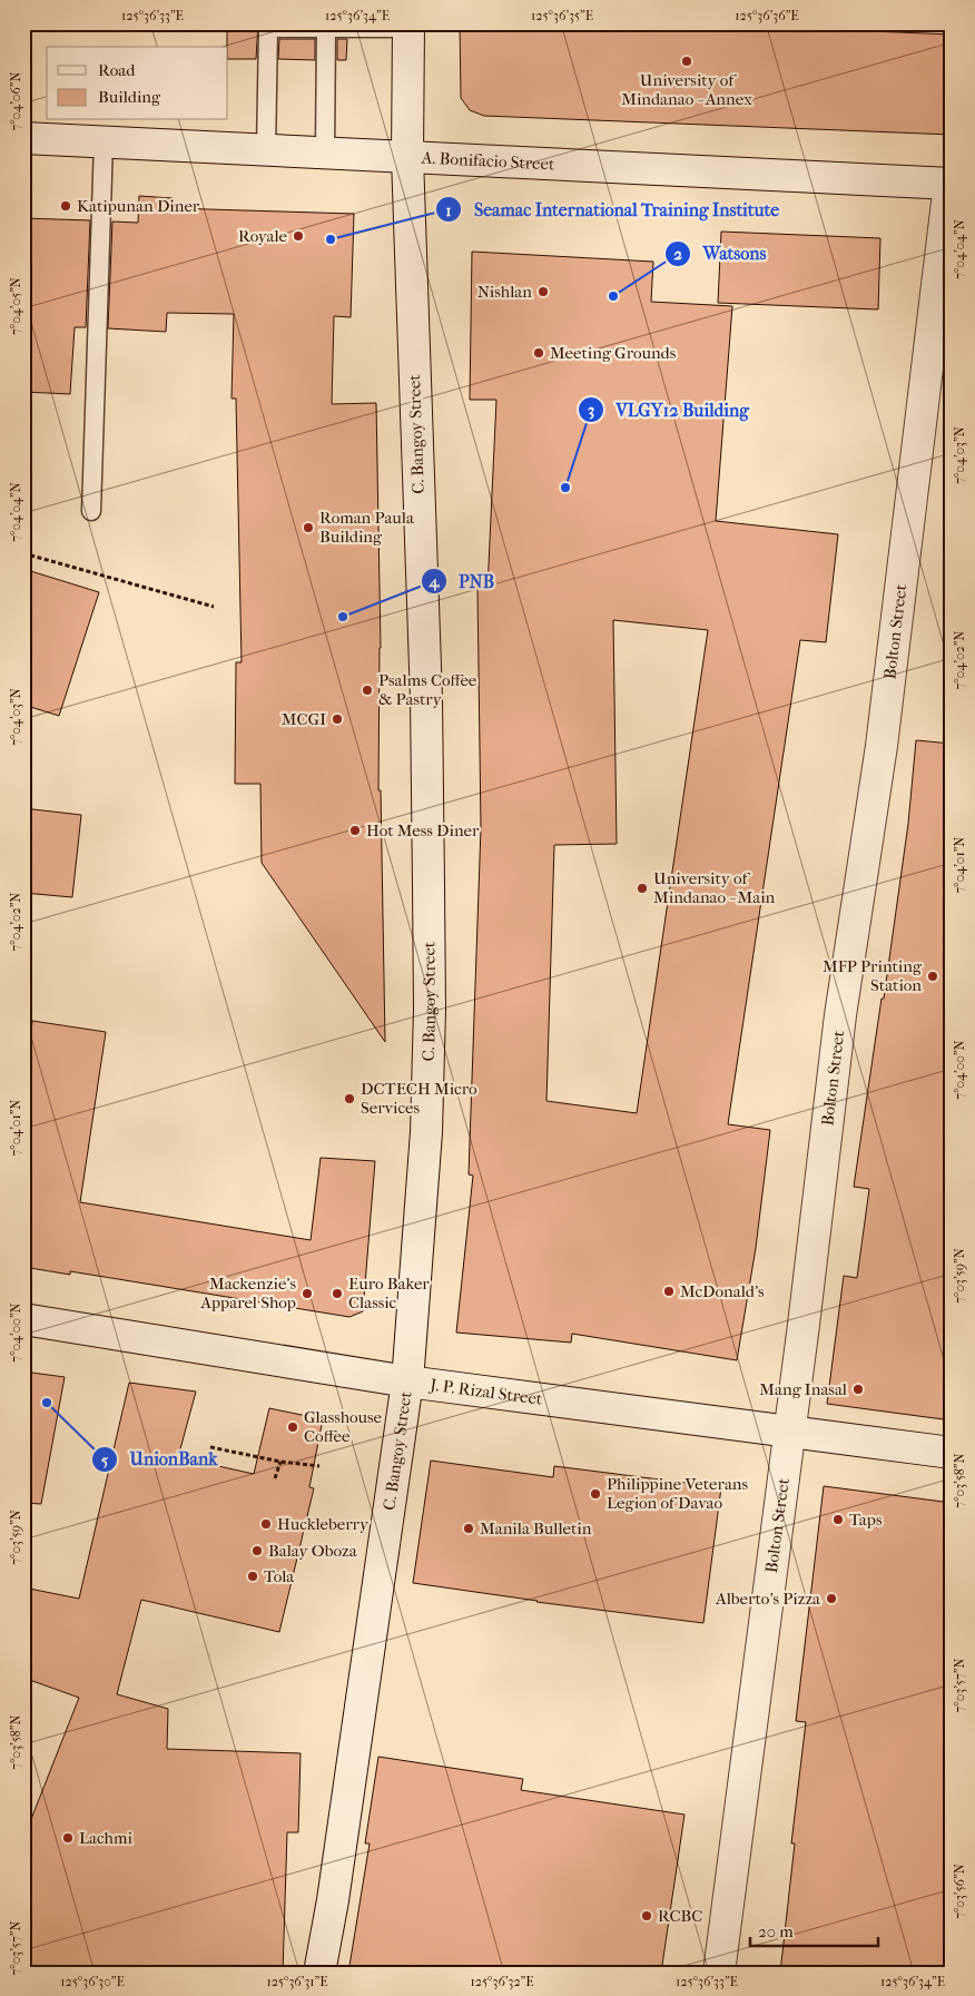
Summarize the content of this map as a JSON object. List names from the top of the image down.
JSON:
{
  "streets": {
    "street": [
      "A. Bonifacio Street",
      "C. Bangoy Street",
      "Bolton Street",
      "J. P. Rizal Street"
    ]
  },
  "crossings": [
    ["A. Bonifacio Street", "C. Bangoy Street"],
    ["A. Bonifacio Street", "Bolton Street"],
    ["C. Bangoy Street", "J. P. Rizal Street"],
    ["Bolton Street", "J. P. Rizal Street"]
  ],
  "places": [
    "University of Mindanao - Annex",
    "Katipunan Diner",
    "Royale",
    "Seamac International Training Institute",
    "Nishlan",
    "Watsons",
    "Meeting Grounds",
    "VLGY12 Building",
    "Roman Paula Building",
    "PNB",
    "Psalms Coffee & Pastry",
    "MCGI",
    "Hot Mess Diner",
    "University of Mindanao - Main",
    "MFP Printing Station",
    "DCTECH Micro Services",
    "McDonald's",
    "Mackenzie's Apparel Shop",
    "Euro Baker Classic",
    "Mang Inasal",
    "UnionBank",
    "Glasshouse Coffee",
    "Philippine Veterans Legion of Davao",
    "Taps",
    "Huckleberry",
    "Manila Bulletin",
    "Balay Oboza",
    "Tola",
    "Alberto's Pizza",
    "Lachmi",
    "RCBC"
  ],
  "legend": ["Road", "Building"],
  "scale_bar": "20 m",
  "coordinates": [
    "125°36'33\"E",
    "125°36'34\"E",
    "125°36'35\"E",
    "125°36'36\"E",
    "7°04'06\"N",
    "7°04'04\"N",
    "7°04'05\"N",
    "7°04'03\"N",
    "7°04'02\"N",
    "7°04'01\"N",
    "7°04'00\"N",
    "7°03'59\"N",
    "7°03'58\"N",
    "7°03'57\"N",
    "7°03'56\"N",
    "125°36'30\"E",
    "125°36'31\"E",
    "125°36'32\"E"
  ]
}
